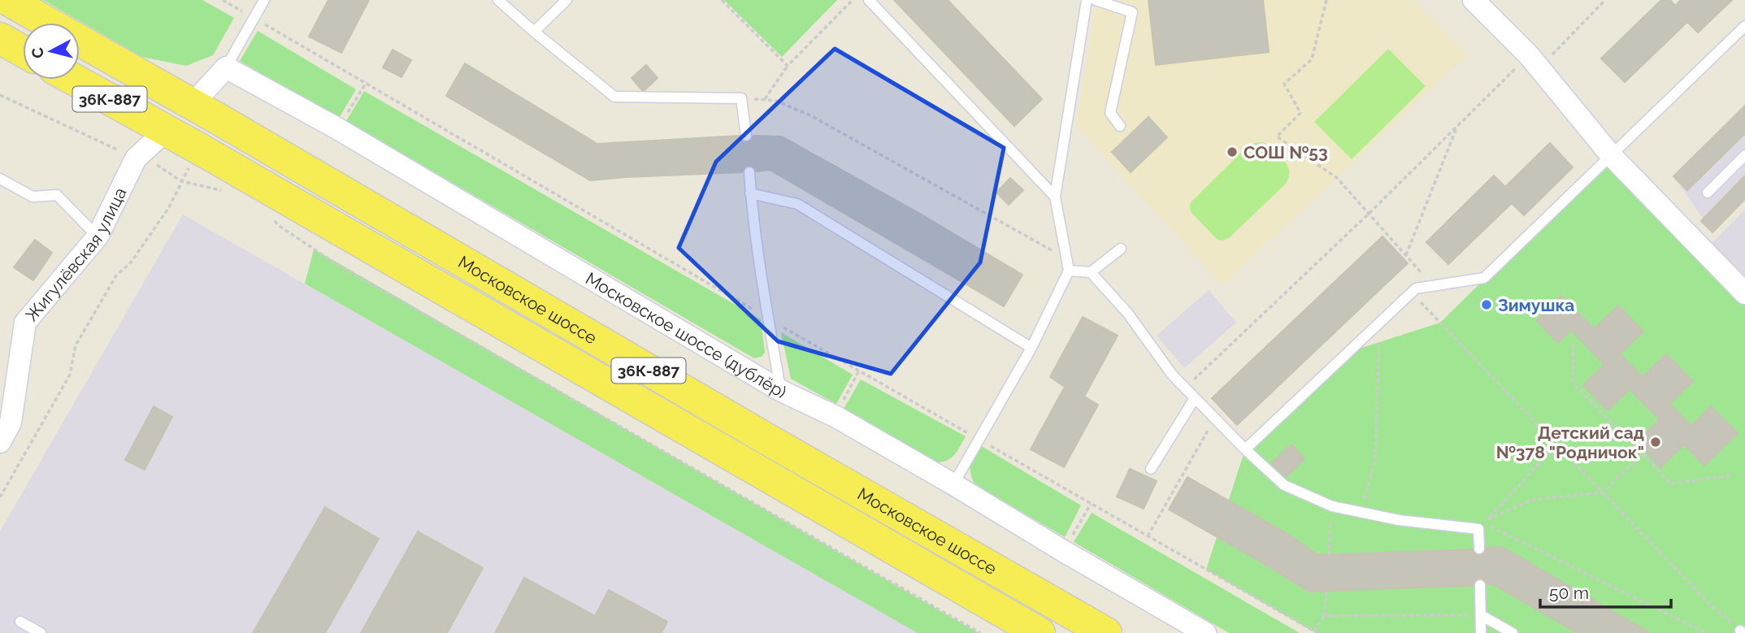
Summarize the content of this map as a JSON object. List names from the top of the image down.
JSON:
{
  "streets": {
    "main road": ["36К-887", "Московское шоссе"],
    "street": ["Жигулёвская улица", "Московское шоссе (дублёр)"]
  },
  "crossings": [
    ["Жигулёвская улица", "Московское шоссе"]
  ],
  "places": ["СОШ №53", "Зимушка", "Детский сад №378 \"Родничок\""],
  "scale_bar": "50 m",
  "north": "left"
}
